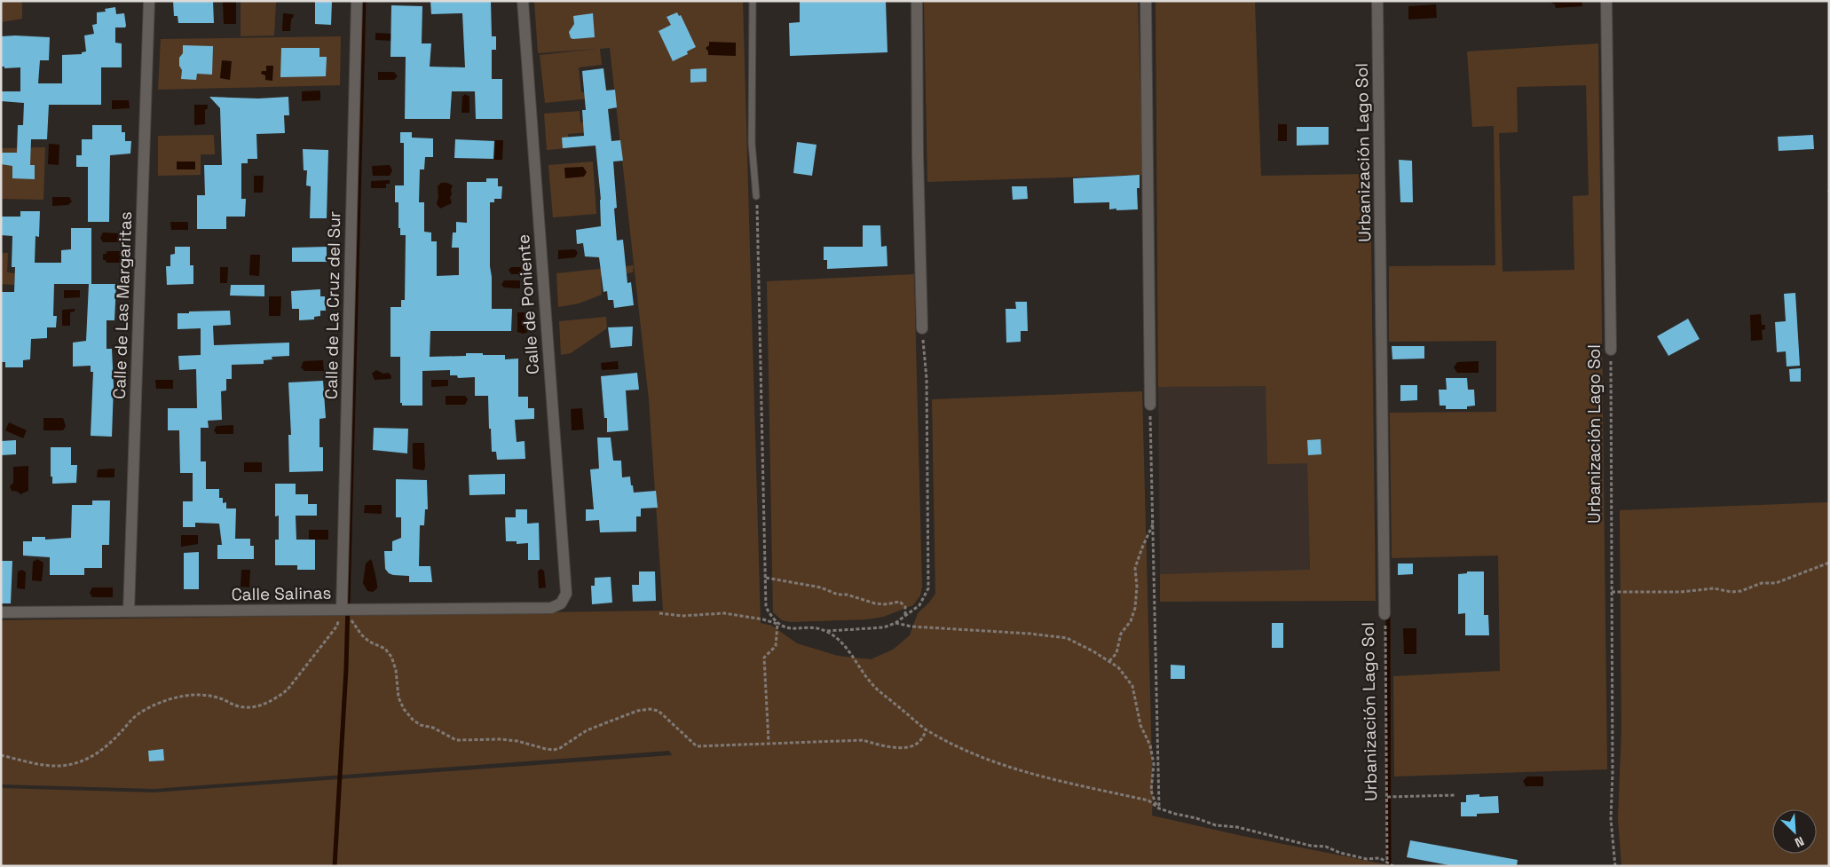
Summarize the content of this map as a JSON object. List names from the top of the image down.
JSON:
{
  "streets": {
    "street": [
      "Urbanización Lago Sol",
      "Calle de Poniente",
      "Calle de Las Margaritas",
      "Calle de La Cruz del Sur",
      "Calle Salinas"
    ]
  },
  "crossings": [
    ["Calle de Poniente", "Calle Salinas"],
    ["Calle de Las Margaritas", "Calle Salinas"],
    ["Calle de La Cruz del Sur", "Calle Salinas"]
  ],
  "north": "bottom right"
}
